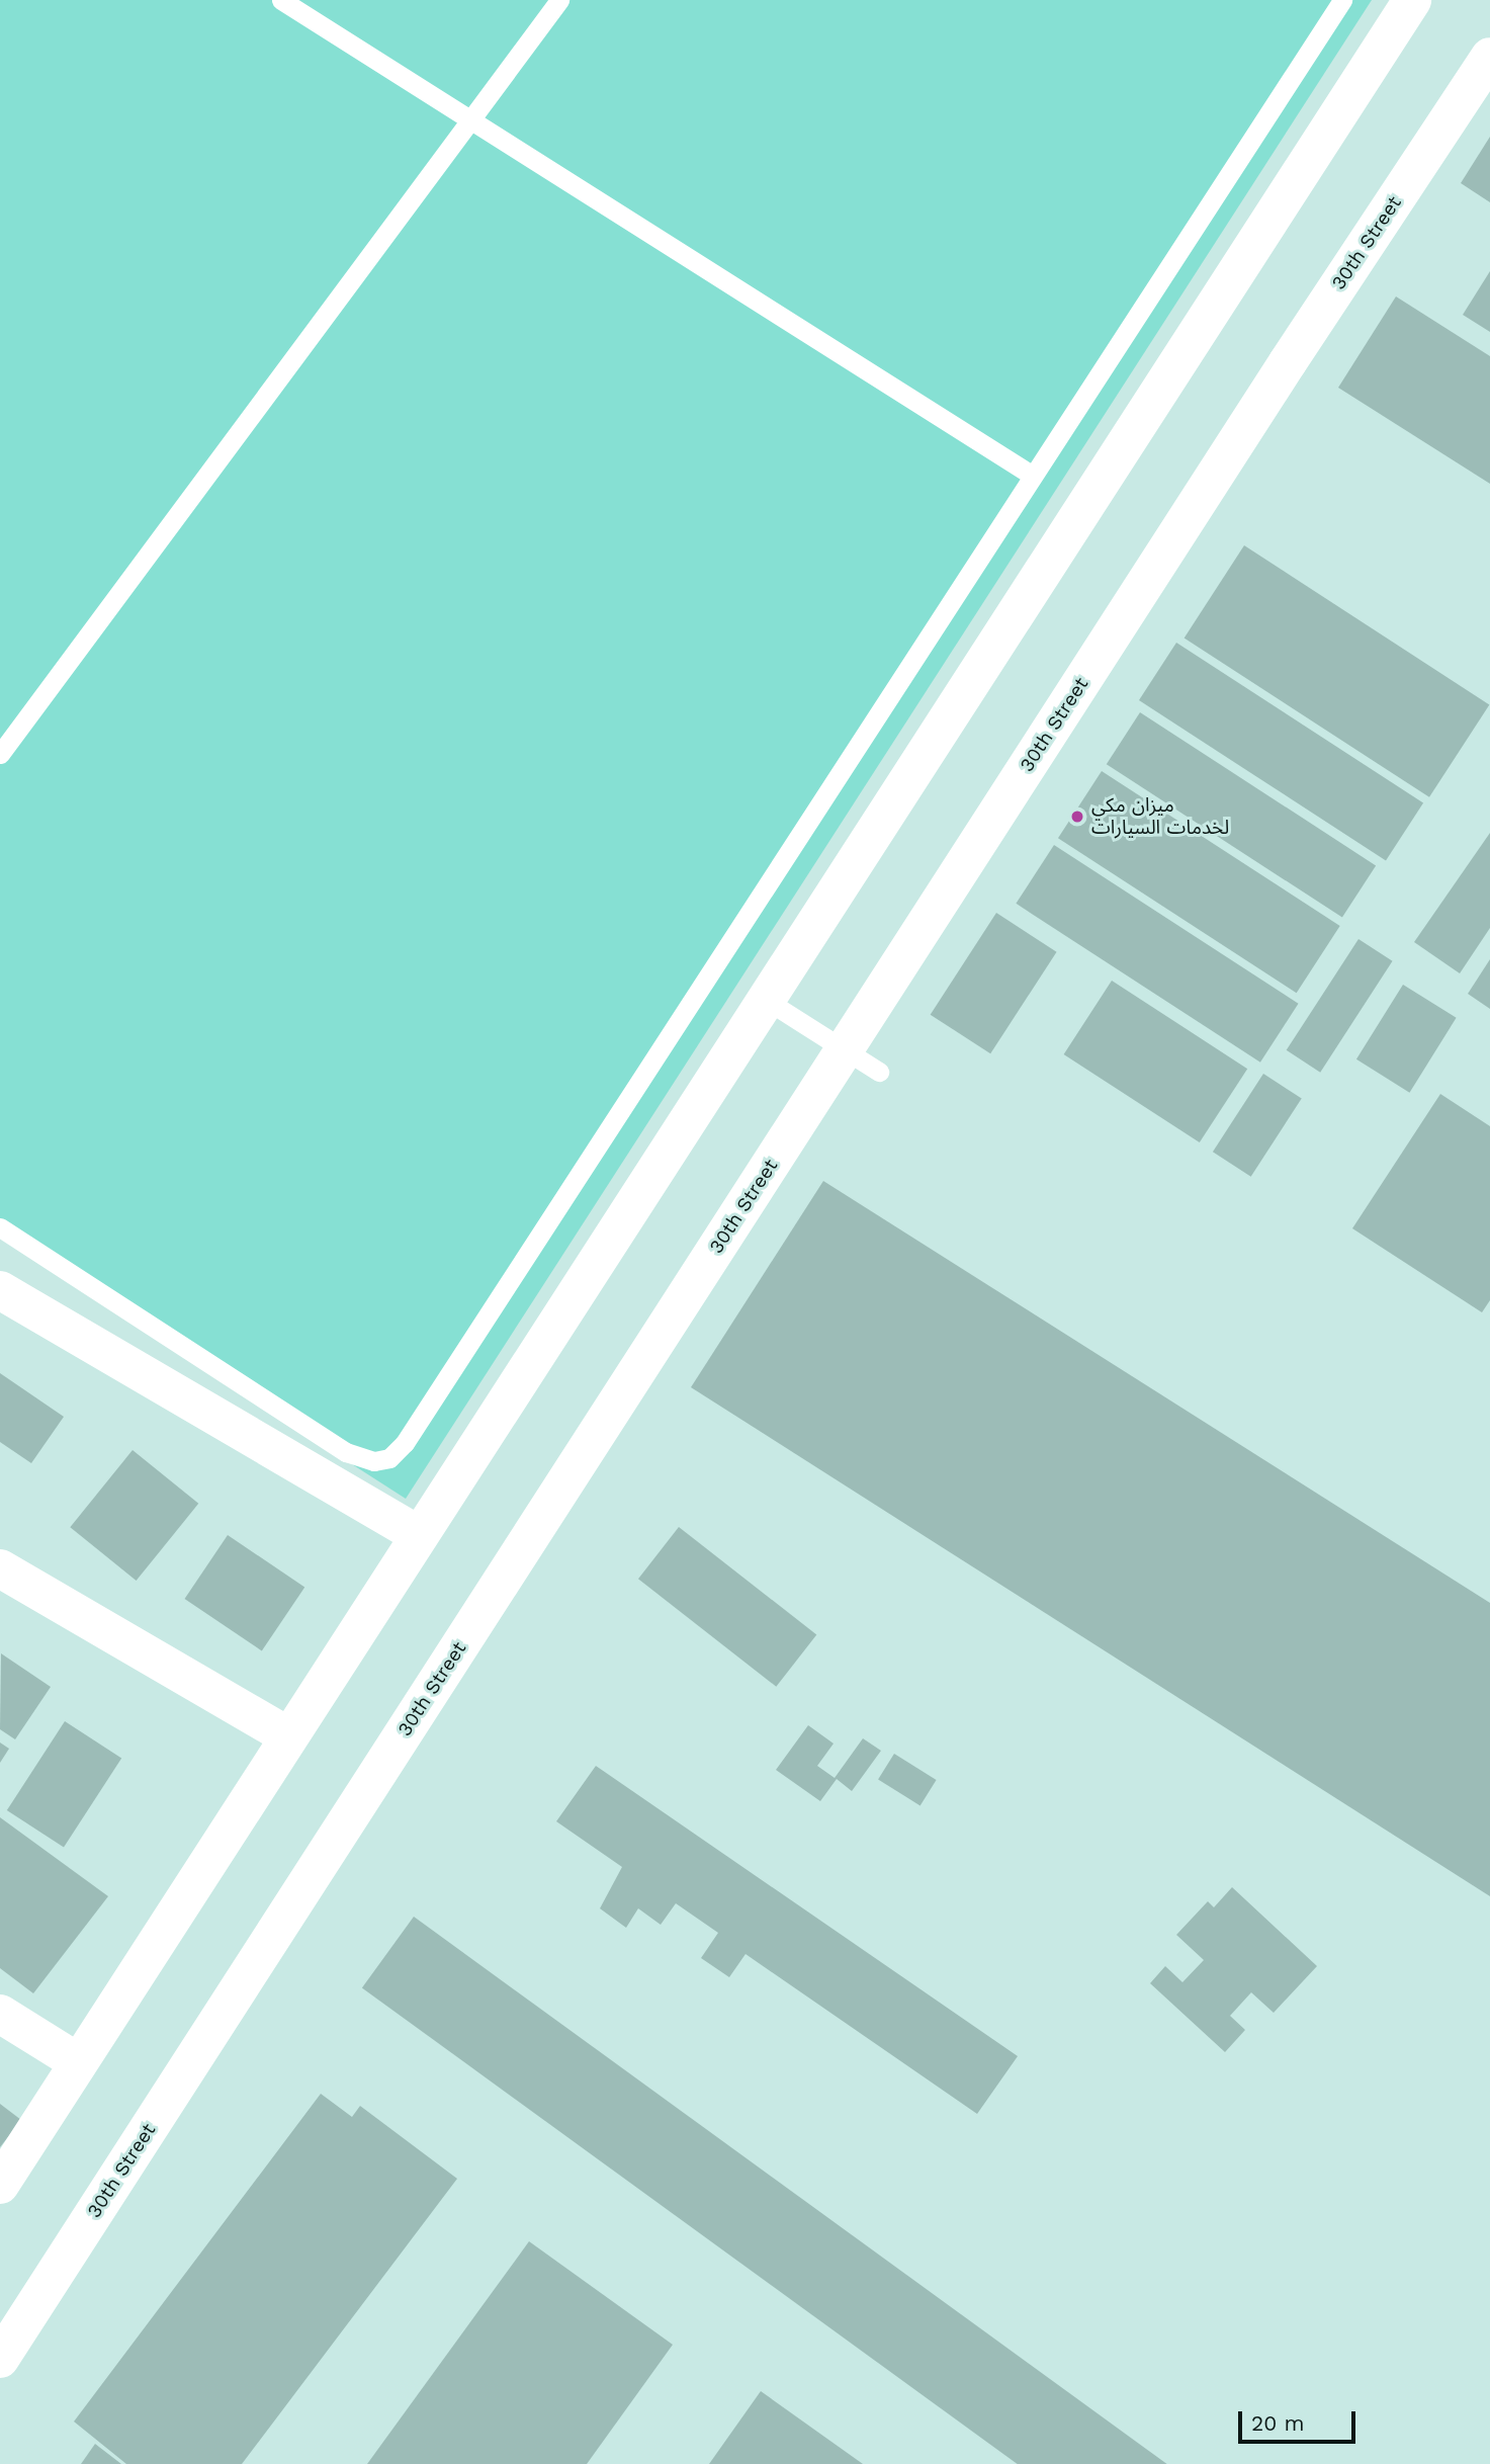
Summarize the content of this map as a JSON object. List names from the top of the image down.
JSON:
{
  "streets": {
    "street": ["30th Street"]
  },
  "places": ["ميزان مكي لخدمات السيارات"],
  "scale_bar": "20 m"
}
